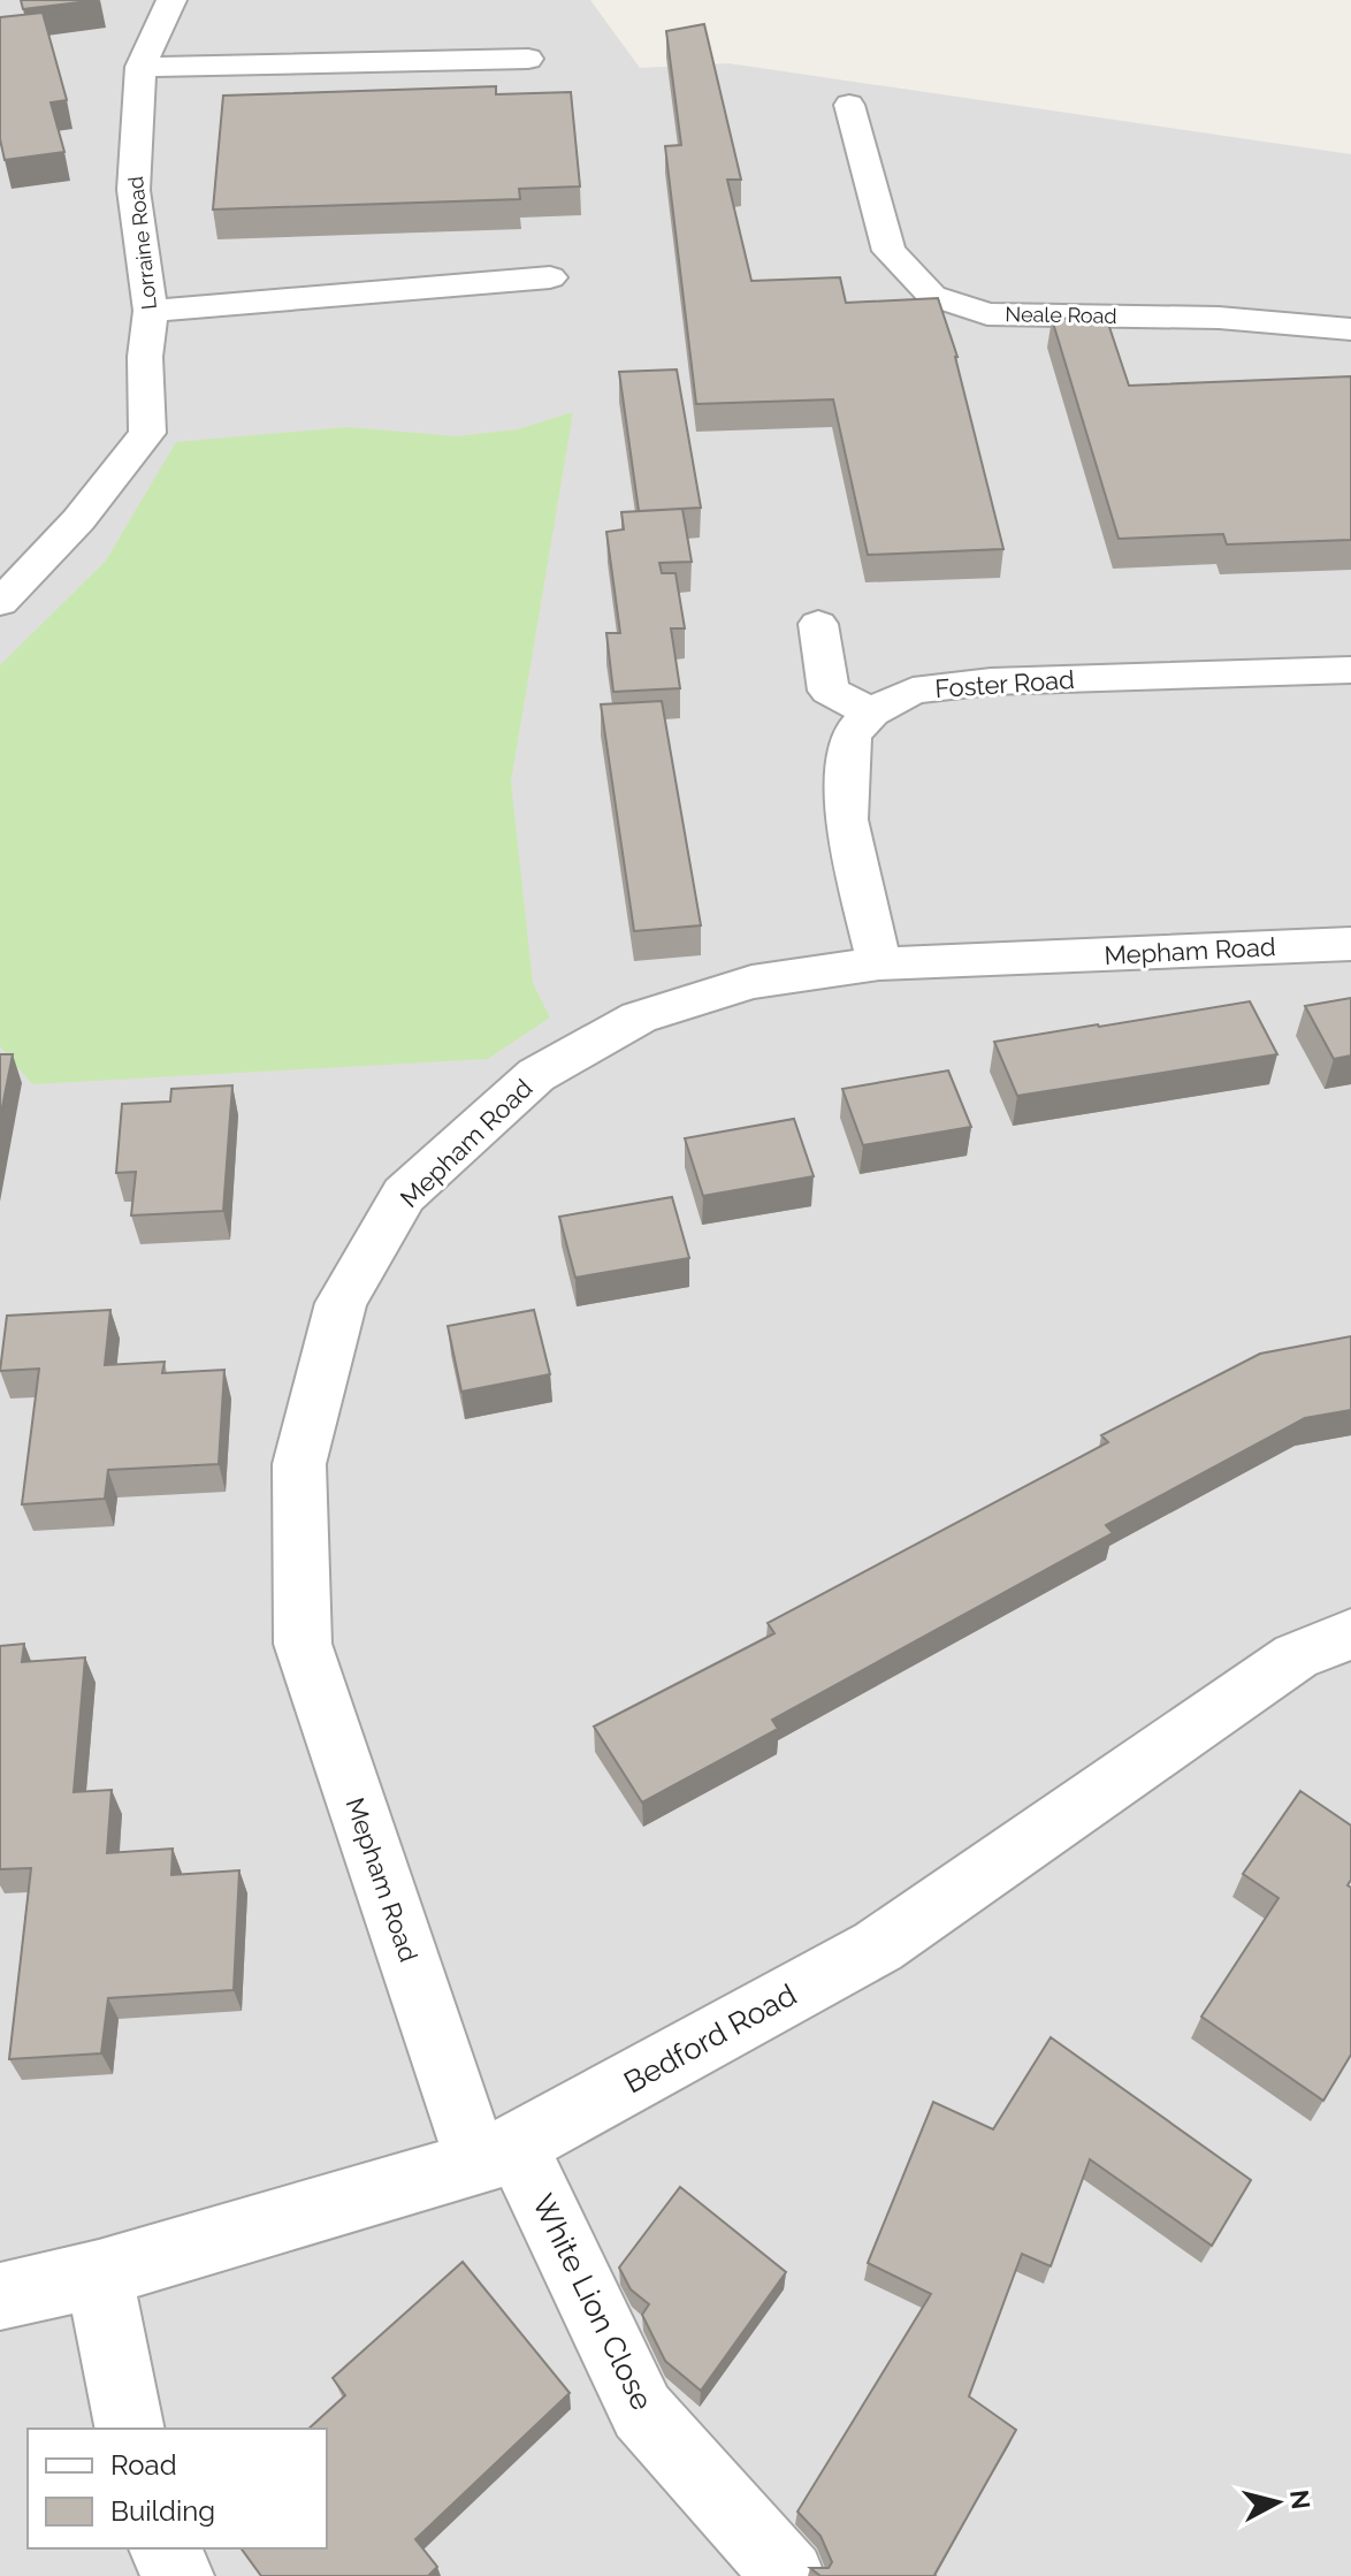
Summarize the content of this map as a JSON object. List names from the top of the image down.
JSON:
{
  "streets": {
    "street": [
      "Lorraine Road",
      "Neale Road",
      "Foster Road",
      "Mepham Road",
      "Bedford Road",
      "White Lion Close"
    ]
  },
  "crossings": [
    ["Mepham Road", "Bedford Road"],
    ["Mepham Road", "White Lion Close"],
    ["Bedford Road", "White Lion Close"]
  ],
  "legend": ["Road", "Building"],
  "north": "right"
}
